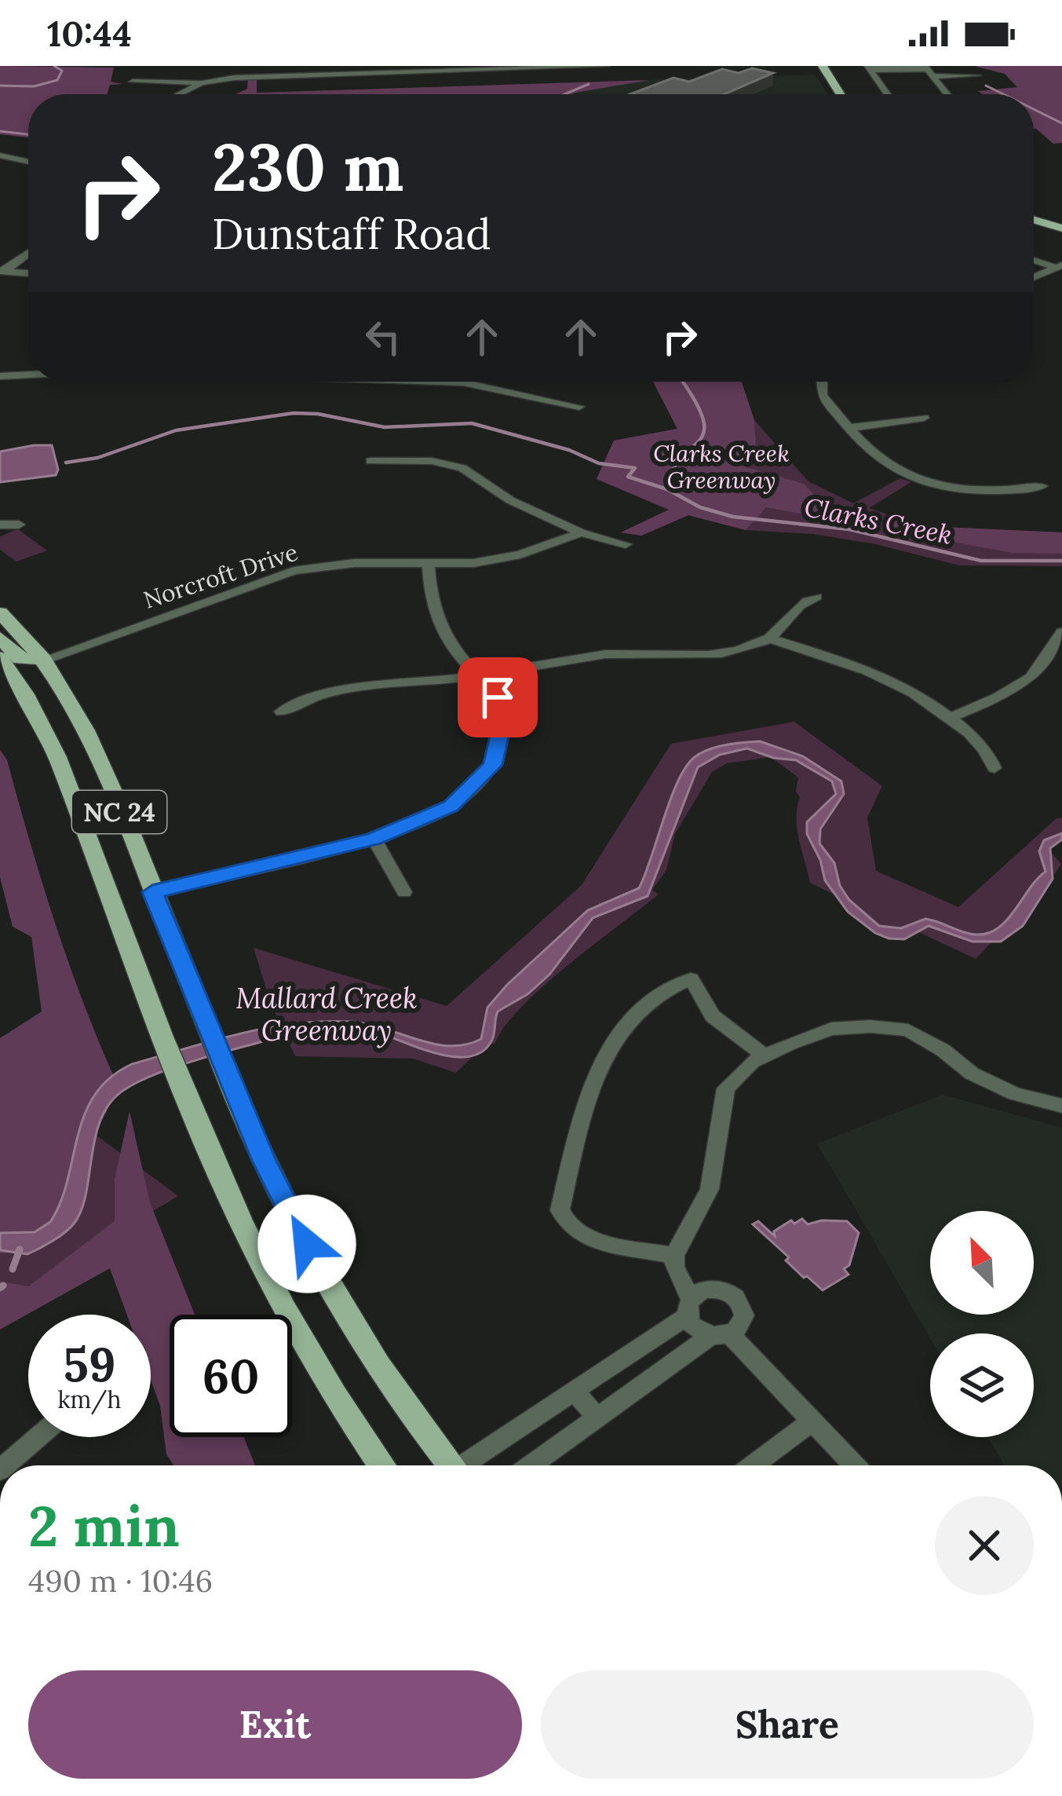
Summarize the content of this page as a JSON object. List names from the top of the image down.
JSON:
{
  "streets": {
    "main road": ["NC 24"],
    "street": ["Norcroft Drive"]
  },
  "crossings": [
    ["Norcroft Drive", "NC 24"]
  ],
  "water": ["Clarks Creek"],
  "parks": ["Clarks Creek Greenway", "Mallard Creek Greenway"],
  "north": "top left",
  "page": {
    "status": "10:44",
    "turn": ["230 m", "Dunstaff Road"],
    "speed": "59 km/h",
    "limit": "60",
    "heading": ["2 min", "490 m · 10:46"],
    "buttons": ["Exit", "Share"]
  }
}
